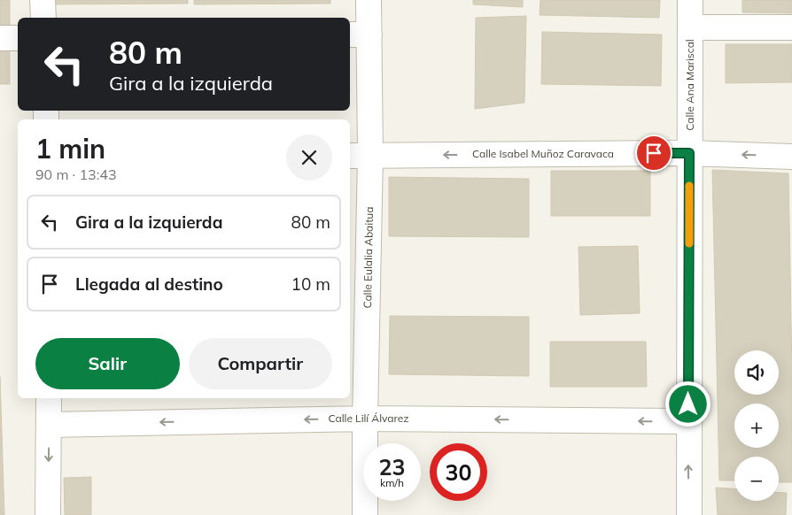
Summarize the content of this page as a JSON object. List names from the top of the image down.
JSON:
{
  "streets": {
    "street": [
      "Calle Ana Mariscal",
      "Calle Isabel Muñoz Caravaca",
      "Calle Eulalia Abaitua",
      "Calle Lilí Álvarez"
    ]
  },
  "crossings": [
    ["Calle Ana Mariscal", "Calle Isabel Muñoz Caravaca"],
    ["Calle Ana Mariscal", "Calle Lilí Álvarez"],
    ["Calle Isabel Muñoz Caravaca", "Calle Eulalia Abaitua"],
    ["Calle Eulalia Abaitua", "Calle Lilí Álvarez"]
  ],
  "one_way": ["Calle Isabel Muñoz Caravaca", "Calle Lilí Álvarez"],
  "page": {
    "turn": ["80 m", "Gira a la izquierda"],
    "heading": ["1 min", "90 m · 13:43"],
    "list": [
      {
        "name": "Gira a la izquierda",
        "value": "80 m"
      },
      {
        "name": "Llegada al destino",
        "value": "10 m"
      }
    ],
    "buttons": ["Salir", "Compartir"],
    "map_buttons": ["+", "−"],
    "speed": "23 km/h",
    "limit": "30"
  }
}
